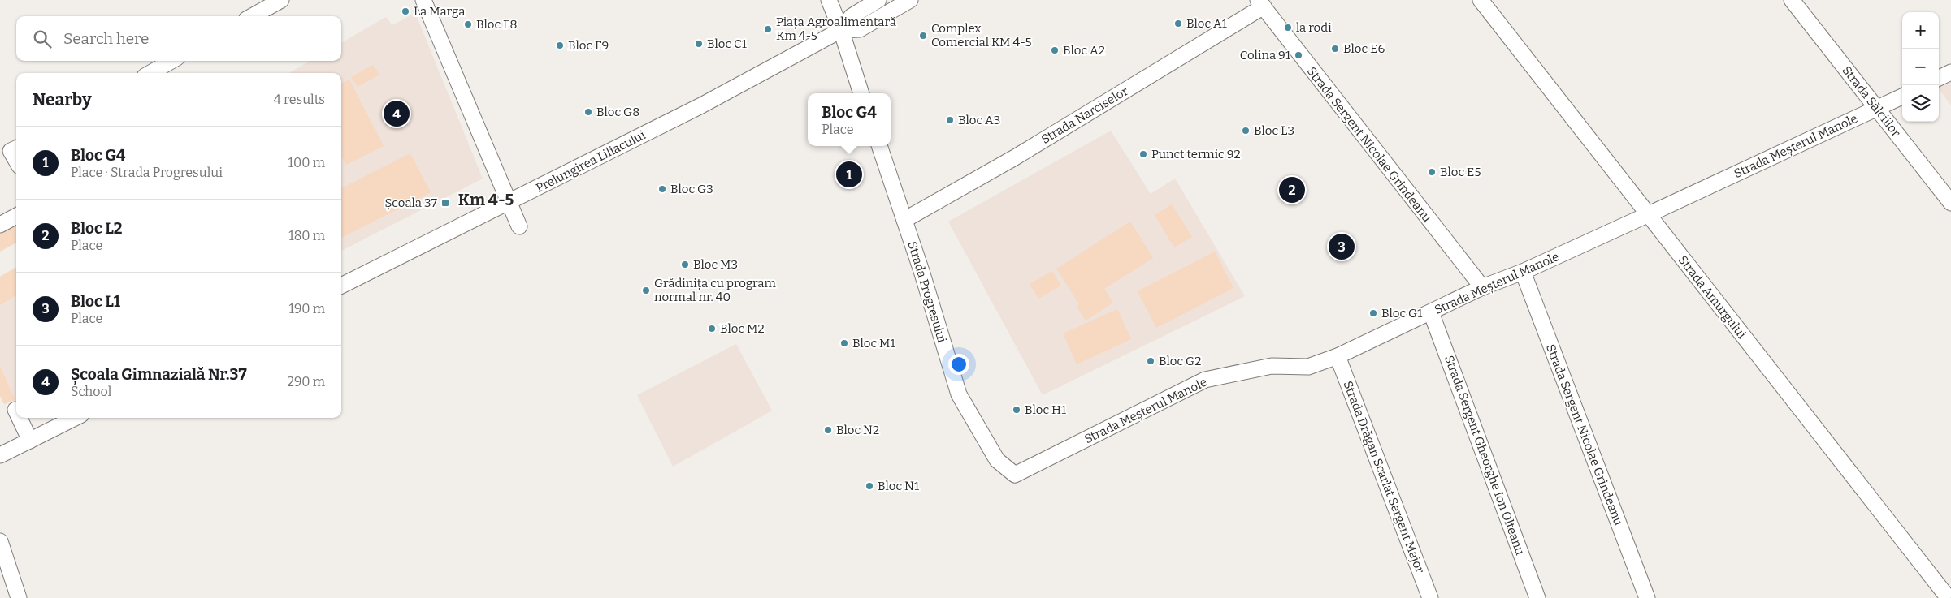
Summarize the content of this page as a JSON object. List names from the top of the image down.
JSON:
{
  "streets": {
    "street": [
      "Strada Sălciilor",
      "Strada Narciselor",
      "Strada Sergent Nicolae Grindeanu",
      "Strada Meșterul Manole",
      "Prelungirea Liliacului",
      "Strada Progresului",
      "Strada Amurgului",
      "Strada Sergent Gheorghe Ion Olteanu",
      "Strada Drăgan Scarlat Sergent Major"
    ]
  },
  "crossings": [
    ["Strada Sălciilor", "Strada Meșterul Manole"],
    ["Strada Narciselor", "Strada Sergent Nicolae Grindeanu"],
    ["Strada Narciselor", "Strada Progresului"],
    ["Strada Sergent Nicolae Grindeanu", "Strada Meșterul Manole"],
    ["Strada Meșterul Manole", "Strada Progresului"],
    ["Strada Meșterul Manole", "Strada Amurgului"],
    ["Strada Meșterul Manole", "Strada Sergent Gheorghe Ion Olteanu"],
    ["Strada Meșterul Manole", "Strada Drăgan Scarlat Sergent Major"]
  ],
  "districts": ["Km 4-5"],
  "places": {
    "other": [
      "La Marga",
      "Bloc A1",
      "Bloc F8",
      "la rodi",
      "Piața Agroalimentară Km 4-5",
      "Complex Comercial KM 4-5",
      "Bloc C1",
      "Bloc F9",
      "Bloc E6",
      "Bloc A2",
      "Colina 91",
      "Bloc G8",
      "Bloc A3",
      "Bloc L3",
      "Punct termic 92",
      "Bloc E5",
      "Bloc G3",
      "Bloc M3",
      "Grădinița cu program normal nr. 40",
      "Bloc G1",
      "Bloc M2",
      "Bloc M1",
      "Bloc G2",
      "Bloc H1",
      "Bloc N2",
      "Bloc N1"
    ],
    "transit": ["Școala 37"]
  },
  "page": {
    "map_buttons": ["+", "−"],
    "search": "Search here",
    "heading": ["Nearby", "4 results"],
    "popup": ["Bloc G4", "Place"],
    "pins": [
      "4",
      "1",
      "2",
      "3"
    ],
    "list": [
      {
        "mark": "1",
        "name": "Bloc G4",
        "note": "Place · Strada Progresului",
        "value": "100 m"
      },
      {
        "mark": "2",
        "name": "Bloc L2",
        "note": "Place",
        "value": "180 m"
      },
      {
        "mark": "3",
        "name": "Bloc L1",
        "note": "Place",
        "value": "190 m"
      },
      {
        "mark": "4",
        "name": "Școala Gimnazială Nr.37",
        "note": "School",
        "value": "290 m"
      }
    ]
  }
}
